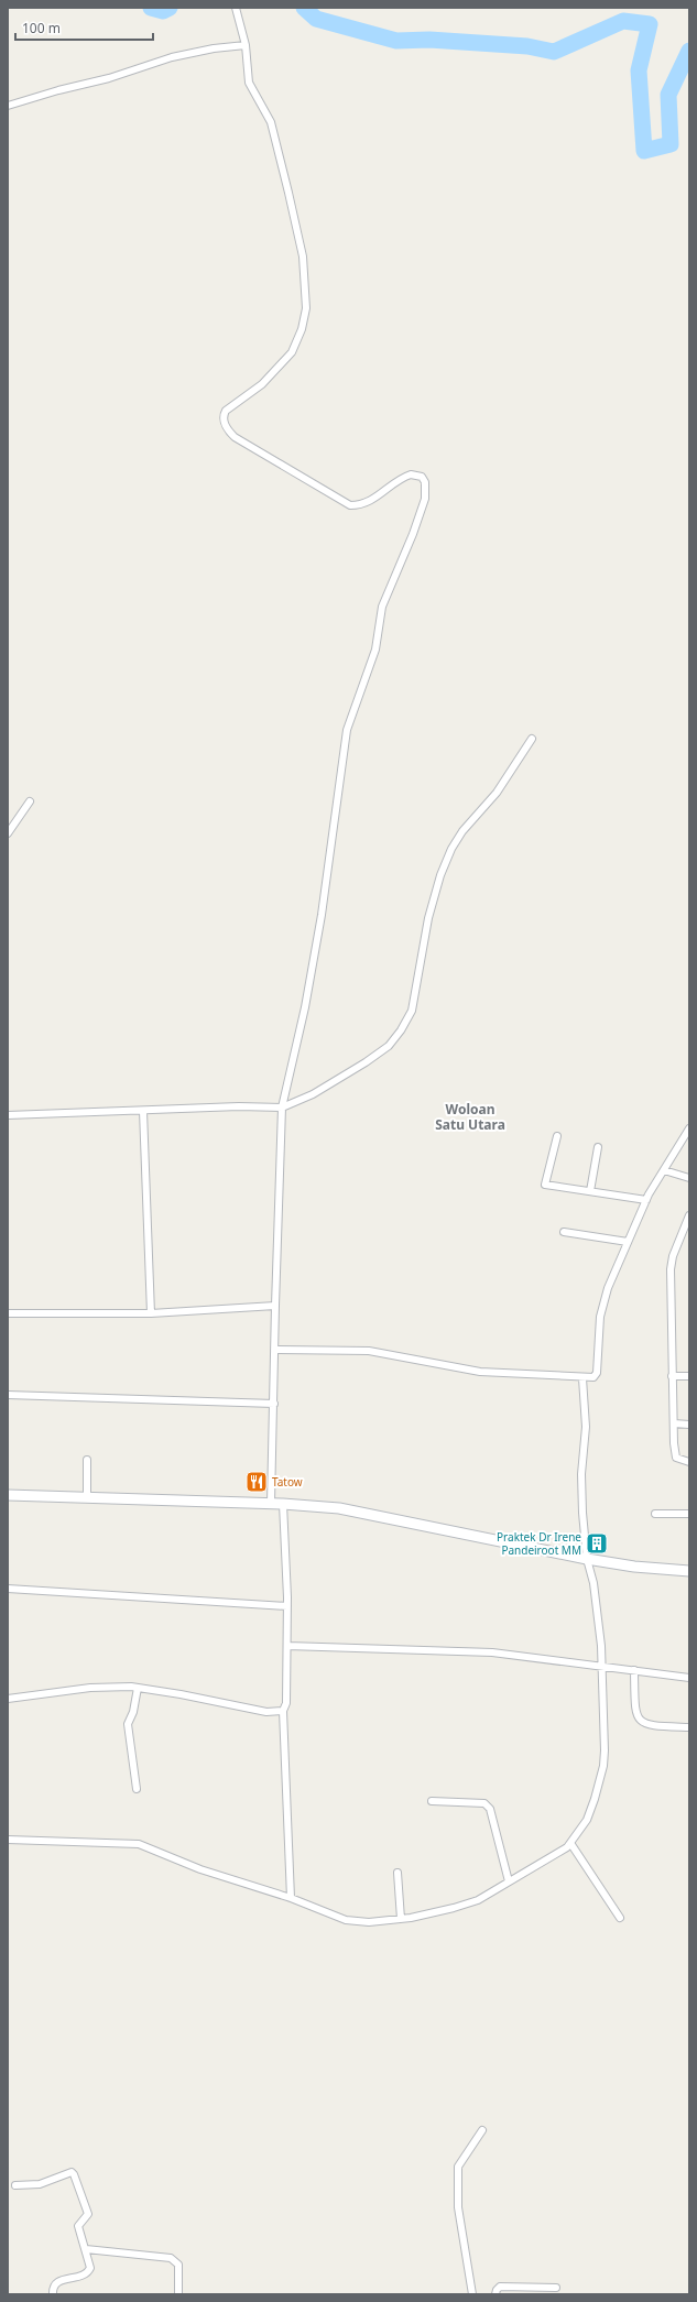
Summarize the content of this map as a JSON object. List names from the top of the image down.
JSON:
{
  "districts": ["Woloan Satu Utara"],
  "places": {
    "restaurant": ["Tatow"],
    "building": ["Praktek Dr Irene Pandeiroot MM"]
  },
  "scale_bar": "100 m"
}
